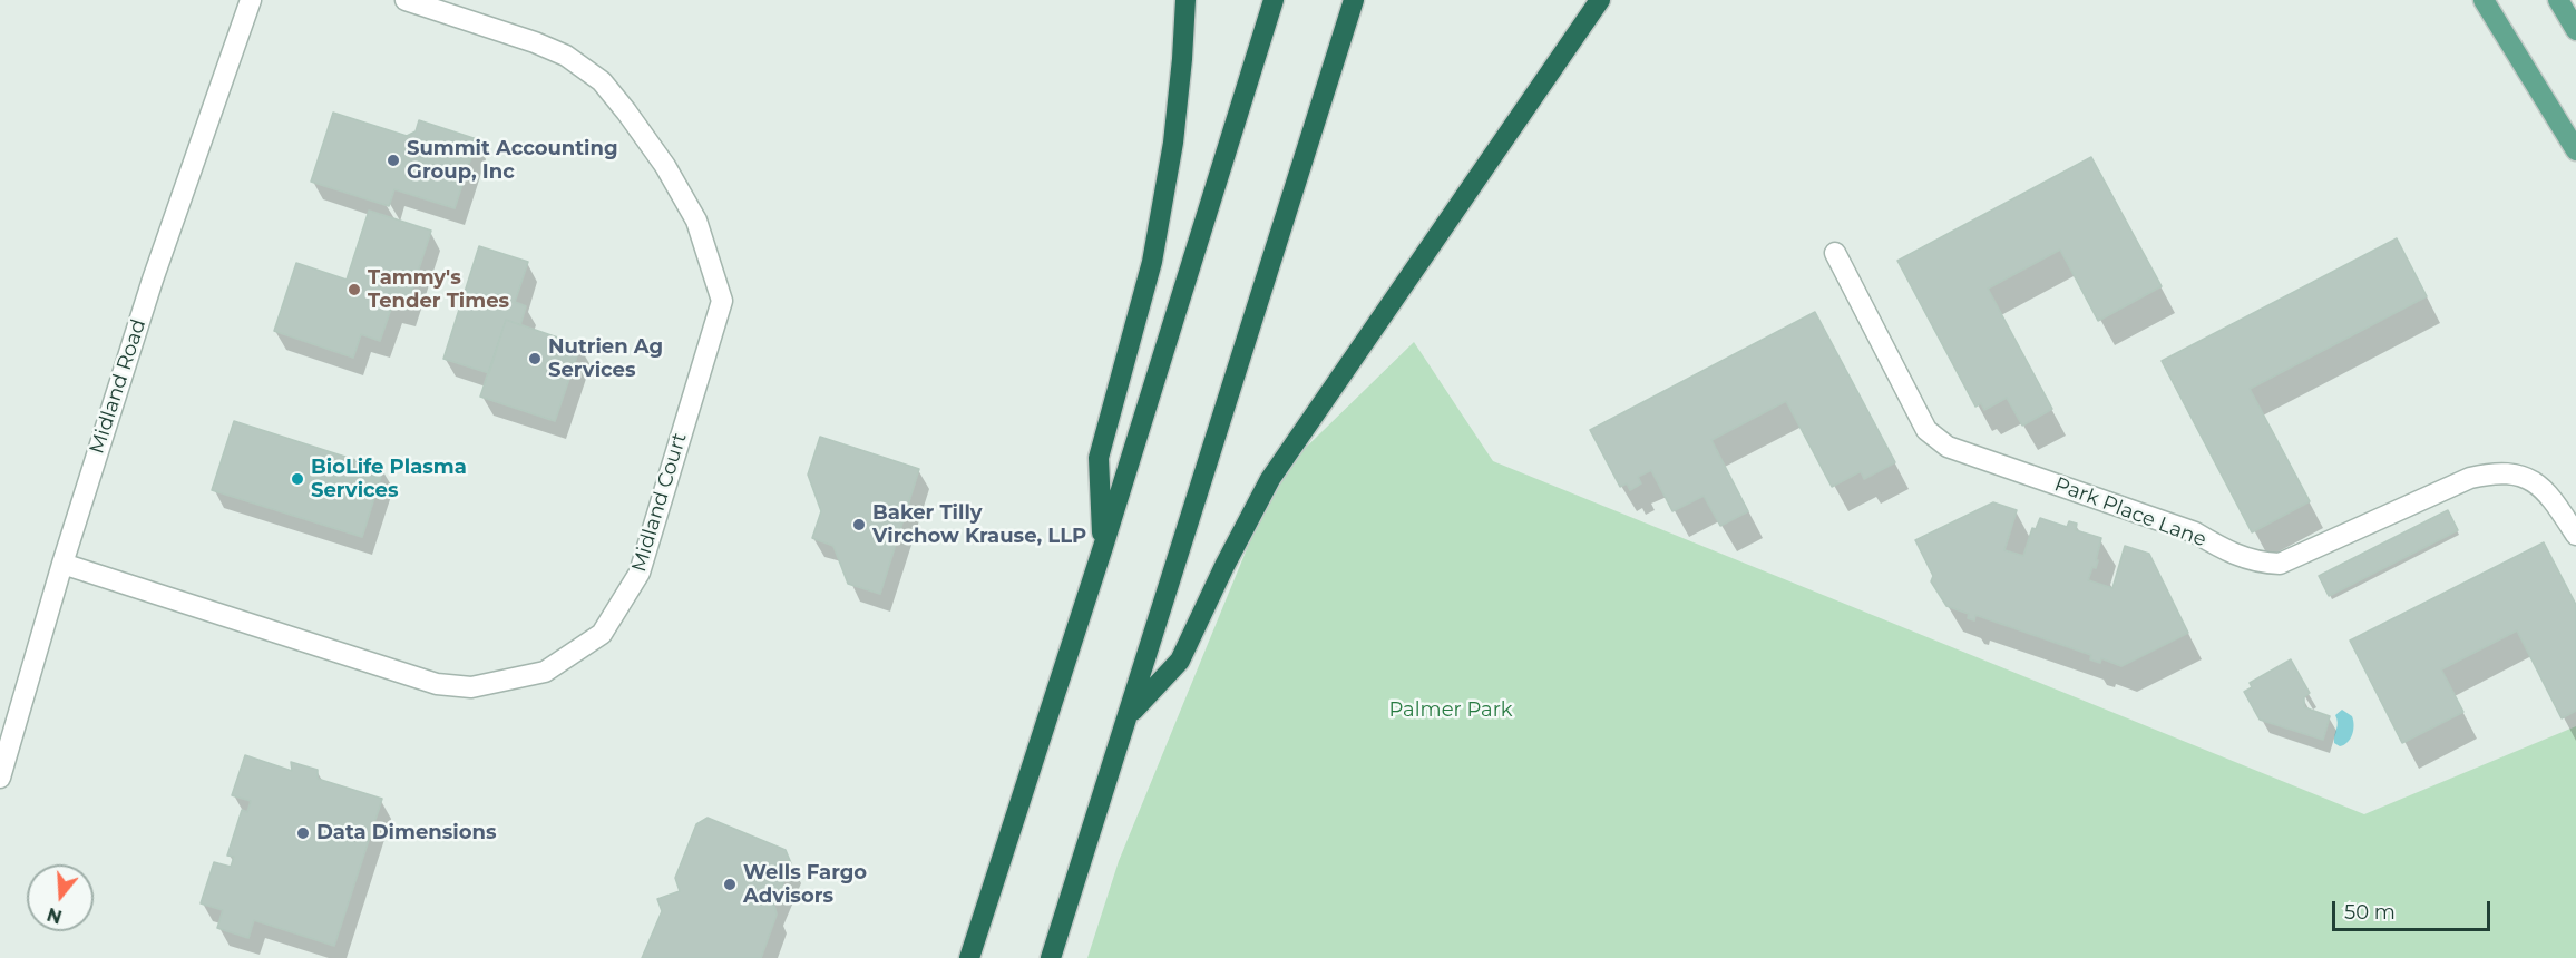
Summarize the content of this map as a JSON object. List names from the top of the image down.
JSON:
{
  "streets": {
    "street": ["Midland Road", "Midland Court", "Park Place Lane"]
  },
  "crossings": [
    ["Midland Road", "Midland Court"]
  ],
  "parks": ["Palmer Park"],
  "places": [
    "Summit Accounting Group, Inc",
    "Tammy's Tender Times",
    "Nutrien Ag Services",
    "BioLife Plasma Services",
    "Baker Tilly Virchow Krause, LLP",
    "Data Dimensions",
    "Wells Fargo Advisors"
  ],
  "scale_bar": "50 m",
  "north": "bottom"
}
